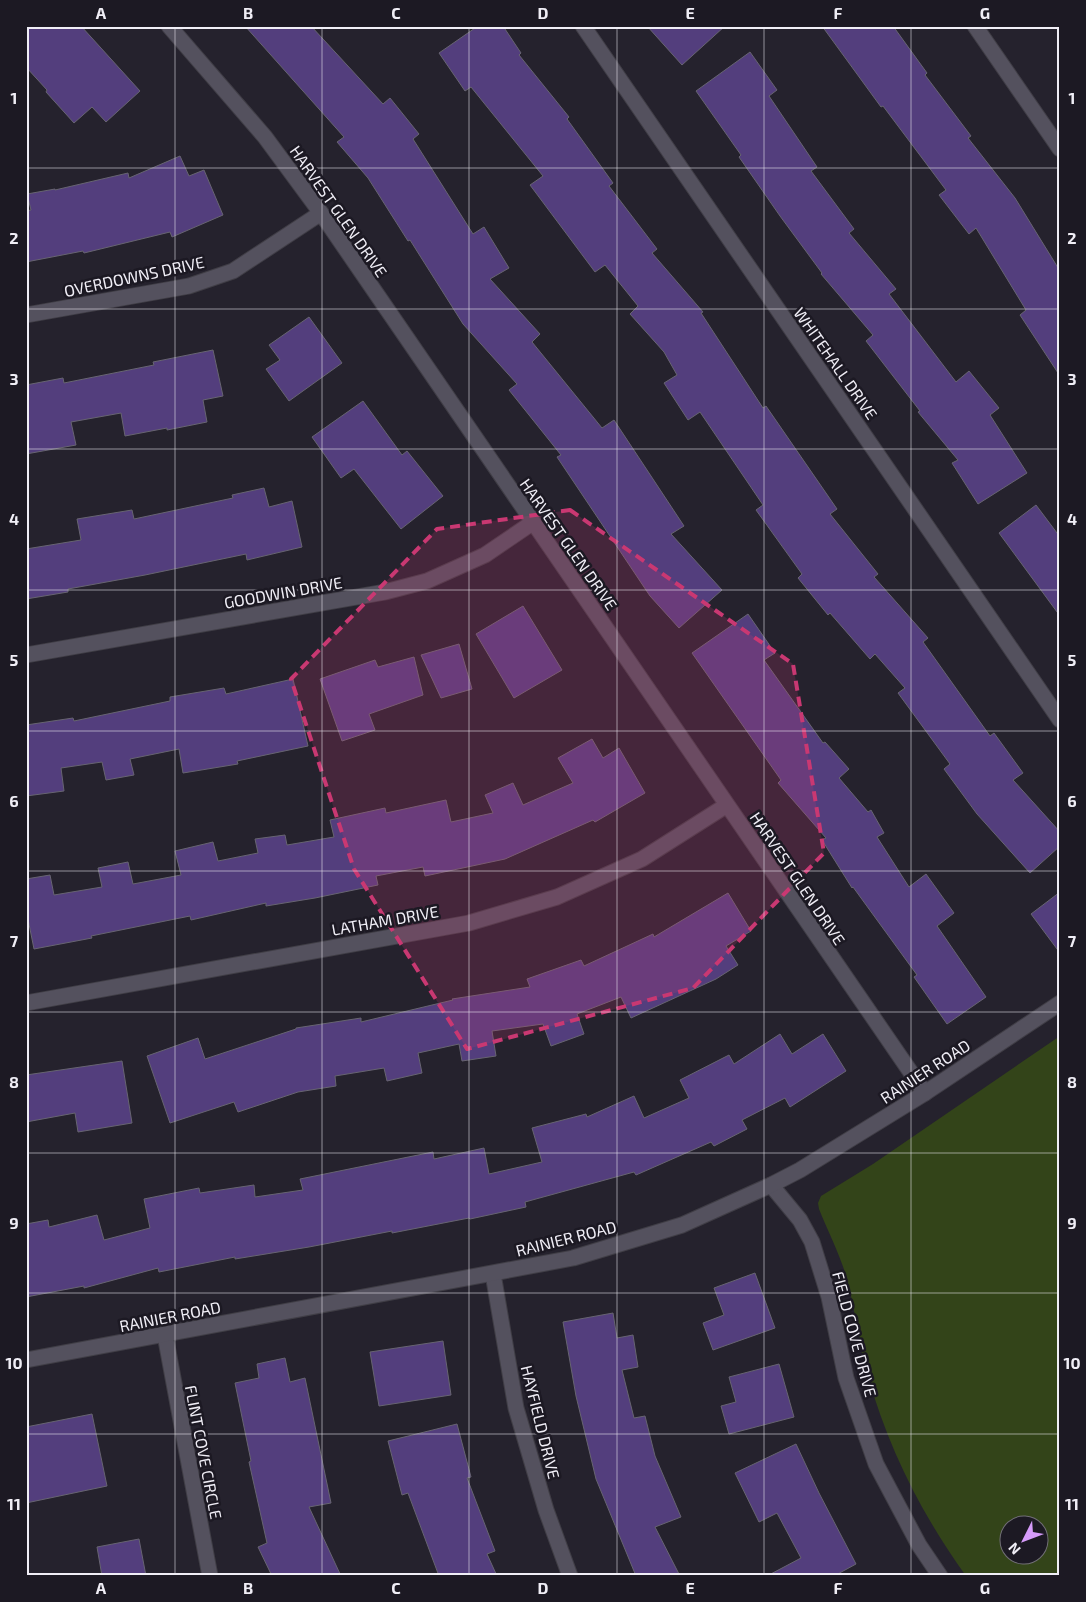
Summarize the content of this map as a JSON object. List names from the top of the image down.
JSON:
{
  "streets": {
    "street": [
      "HARVEST GLEN DRIVE",
      "OVERDOWNS DRIVE",
      "WHITEHALL DRIVE",
      "GOODWIN DRIVE",
      "LATHAM DRIVE",
      "RAINIER ROAD",
      "FIELD COVE DRIVE",
      "HAYFIELD DRIVE",
      "FLINT COVE CIRCLE"
    ]
  },
  "crossings": [
    ["HARVEST GLEN DRIVE", "OVERDOWNS DRIVE"],
    ["HARVEST GLEN DRIVE", "GOODWIN DRIVE"],
    ["HARVEST GLEN DRIVE", "LATHAM DRIVE"],
    ["HARVEST GLEN DRIVE", "RAINIER ROAD"],
    ["RAINIER ROAD", "FIELD COVE DRIVE"],
    ["RAINIER ROAD", "HAYFIELD DRIVE"],
    ["RAINIER ROAD", "FLINT COVE CIRCLE"]
  ],
  "north": "bottom left",
  "grid": {
    "columns": [
      "A",
      "B",
      "C",
      "D",
      "E",
      "F",
      "G"
    ],
    "rows": [
      "1",
      "2",
      "3",
      "4",
      "5",
      "6",
      "7",
      "8",
      "9",
      "10",
      "11"
    ]
  }
}
